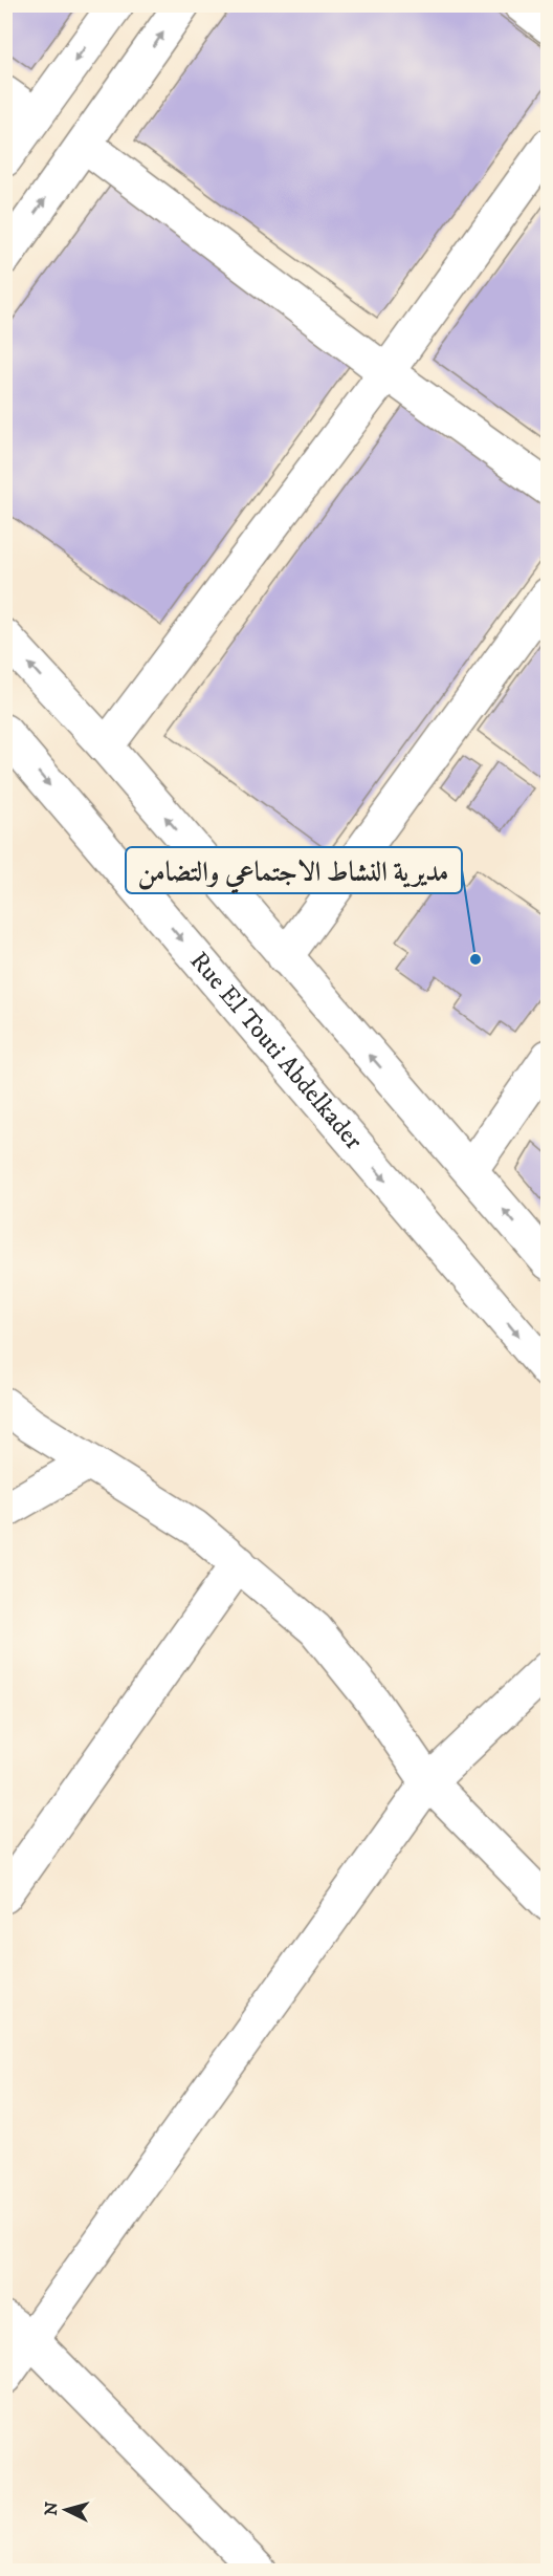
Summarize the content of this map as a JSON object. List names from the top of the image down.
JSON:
{
  "streets": {
    "street": ["Rue El Touti Abdelkader"]
  },
  "places": ["مديرية النشاط الاجتماعي والتضامن"],
  "north": "left"
}
